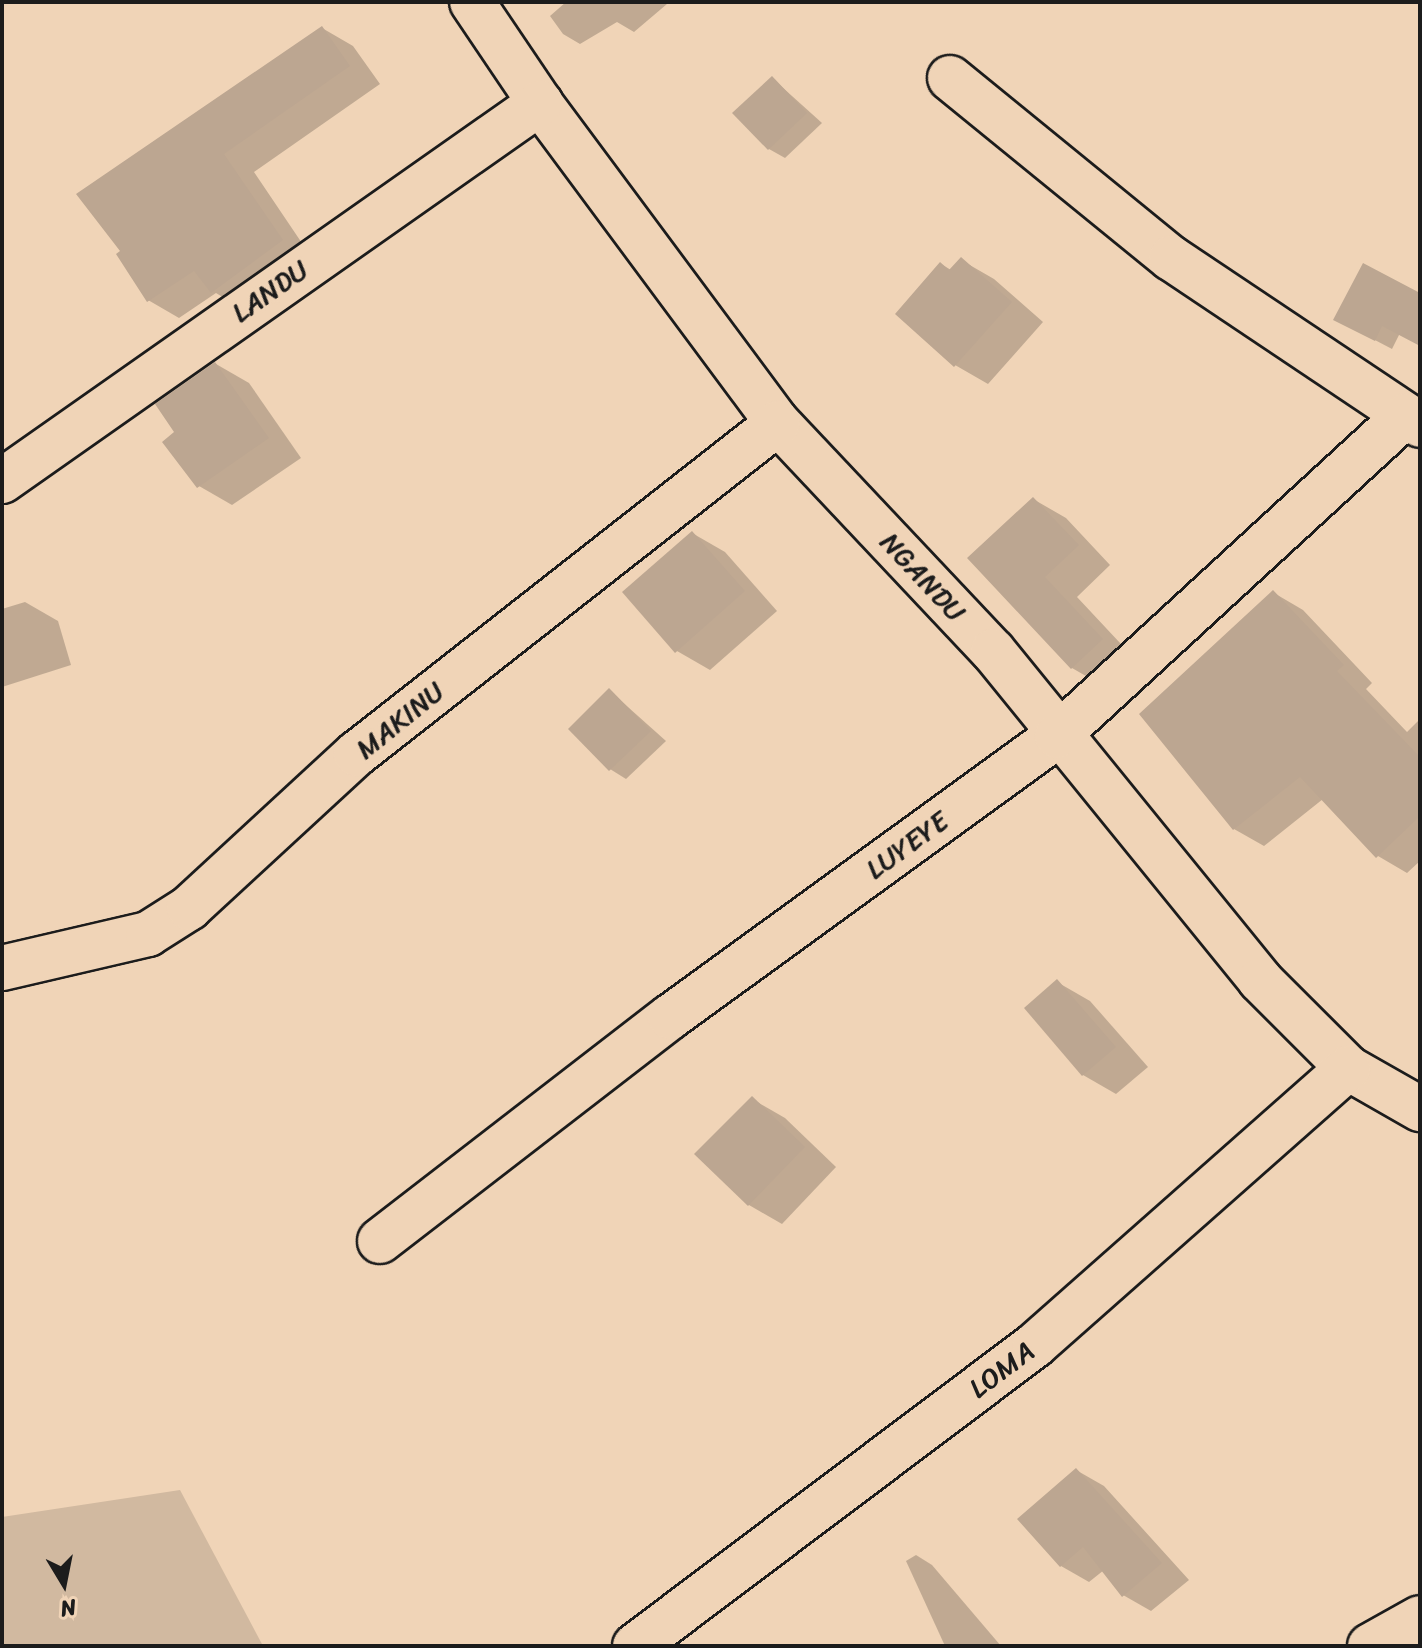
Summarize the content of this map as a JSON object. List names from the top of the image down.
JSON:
{
  "streets": {
    "street": [
      "LANDU",
      "NGANDU",
      "MAKINU",
      "LUYEYE",
      "LOMA"
    ]
  },
  "crossings": [
    ["LANDU", "NGANDU"],
    ["NGANDU", "MAKINU"],
    ["NGANDU", "LUYEYE"],
    ["NGANDU", "LOMA"]
  ],
  "north": "bottom"
}
